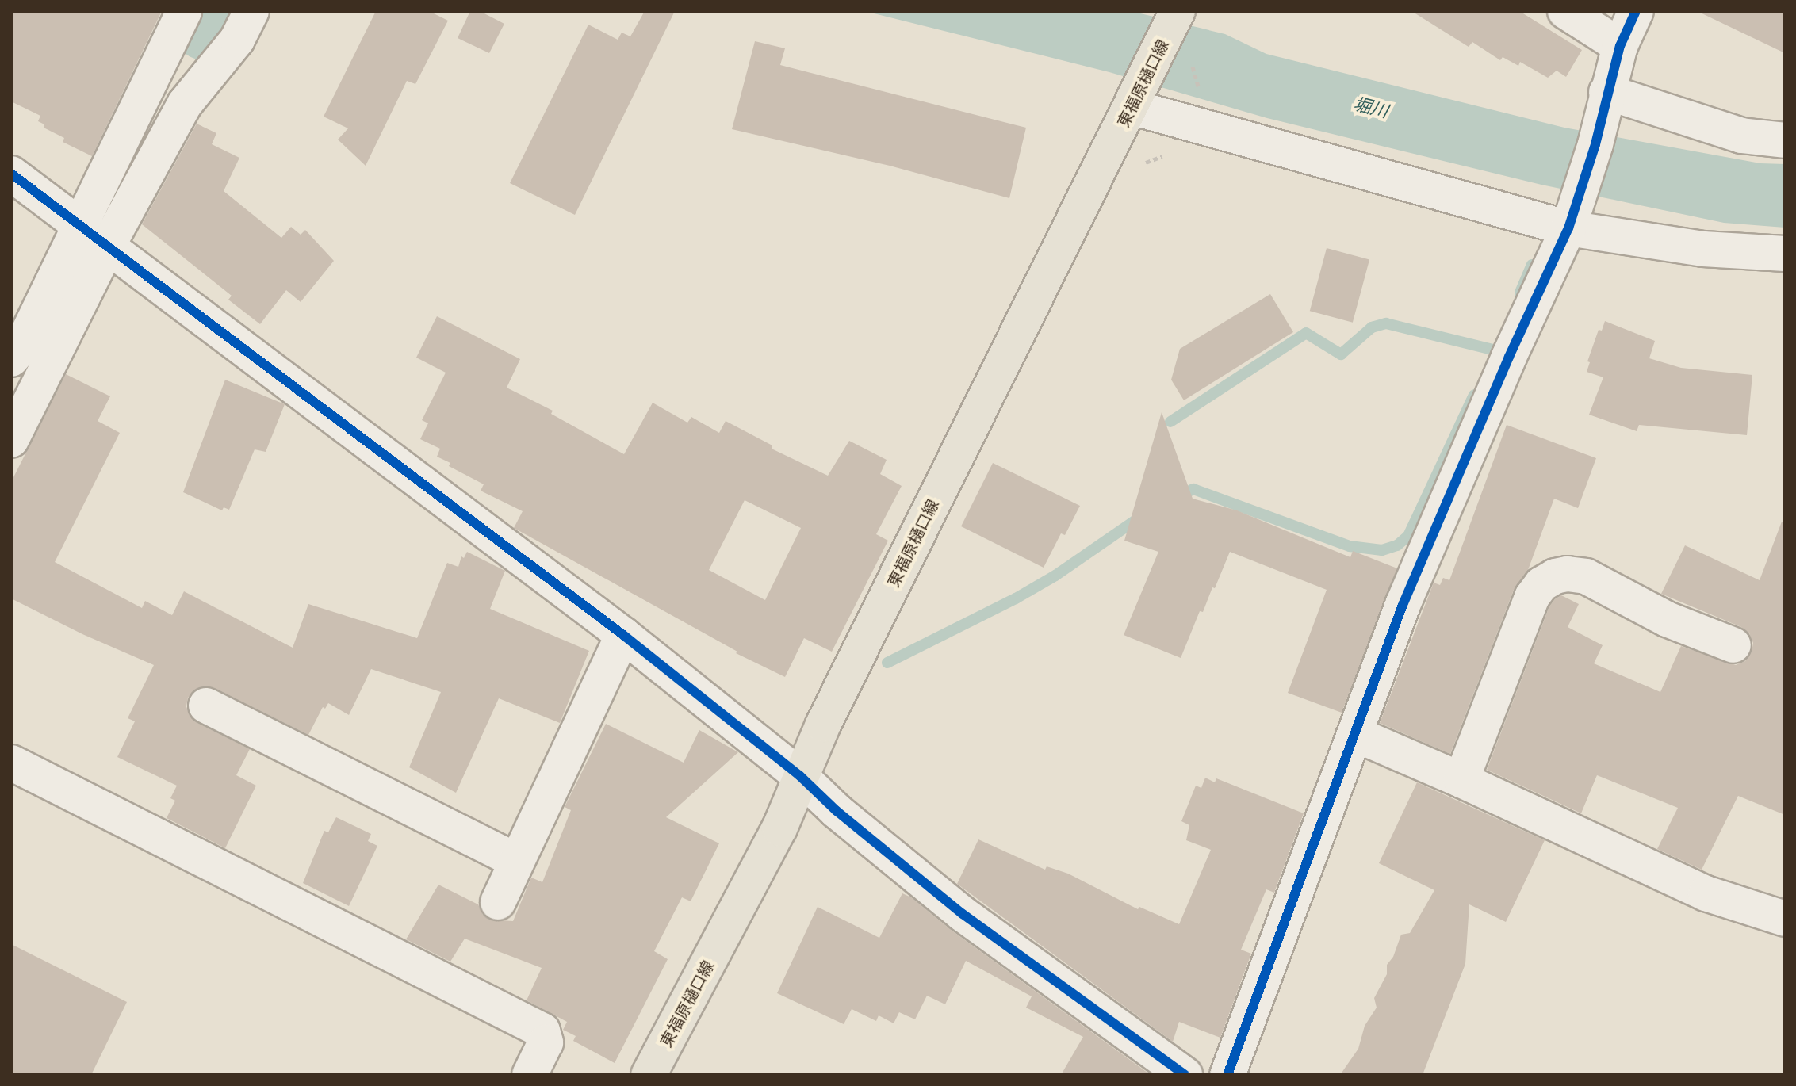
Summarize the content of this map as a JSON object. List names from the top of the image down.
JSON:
{
  "streets": {
    "main road": ["東福原樋口線"]
  },
  "water": ["堀川"]
}
